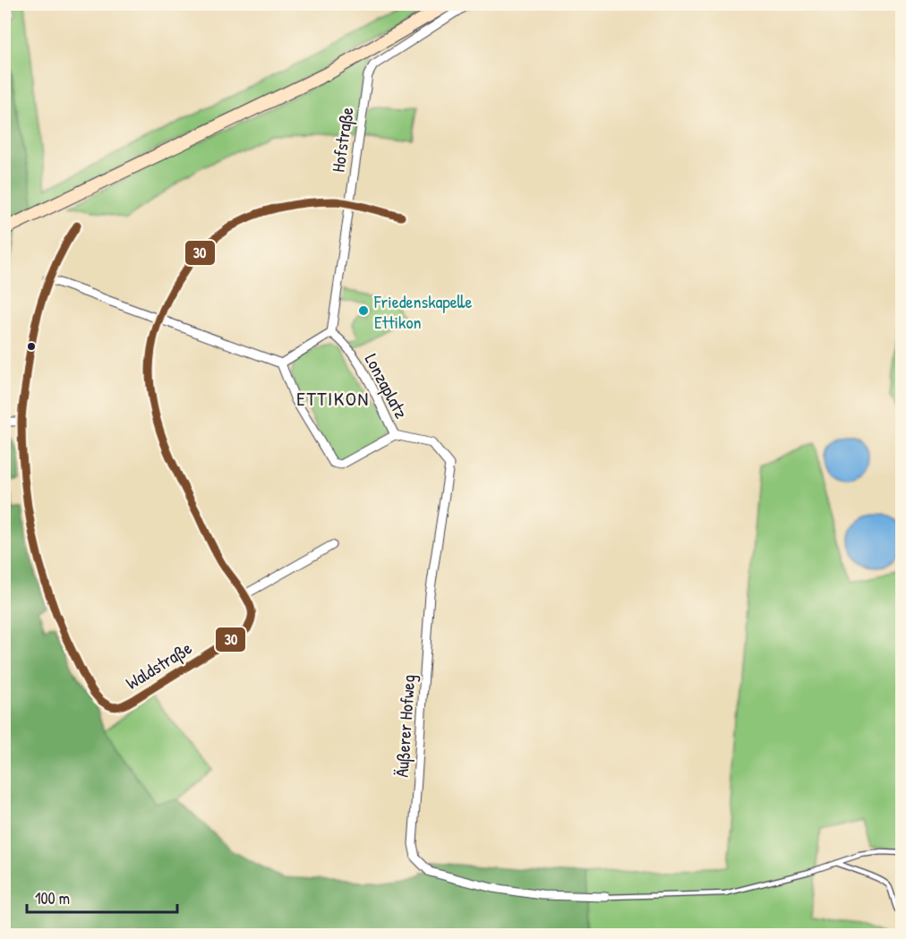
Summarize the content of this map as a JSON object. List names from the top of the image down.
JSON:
{
  "streets": {
    "street": [
      "Hofstraße",
      "Lonzaplatz",
      "Waldstraße",
      "Äußerer Hofweg"
    ]
  },
  "crossings": [
    ["Hofstraße", "Lonzaplatz"],
    ["Lonzaplatz", "Äußerer Hofweg"]
  ],
  "districts": ["ETTIKON"],
  "places": ["Friedenskapelle Ettikon"],
  "lines": ["transit line 30"],
  "scale_bar": "100 m"
}
